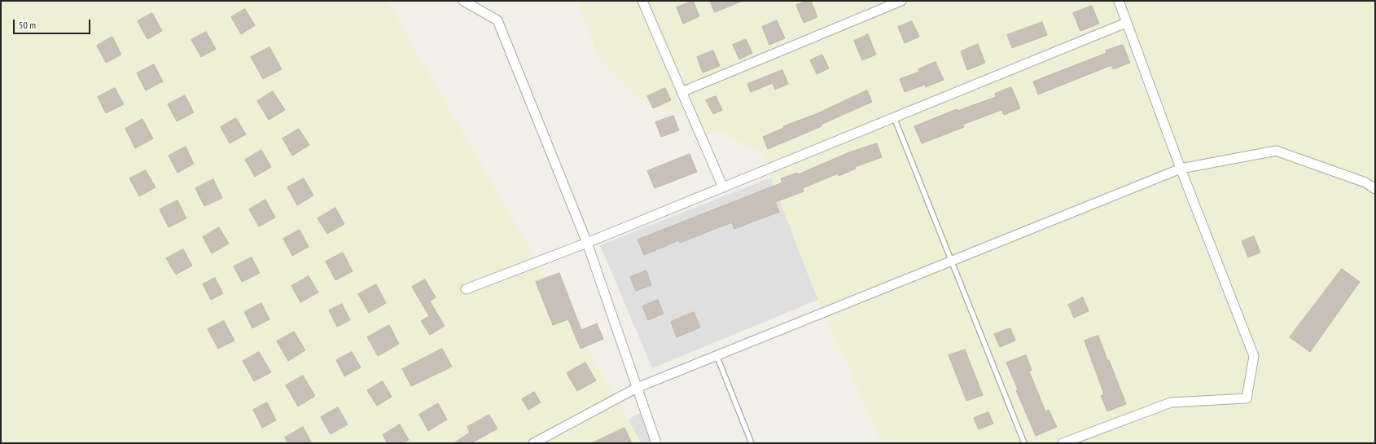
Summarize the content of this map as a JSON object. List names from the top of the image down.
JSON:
{
  "scale_bar": "50 m"
}
